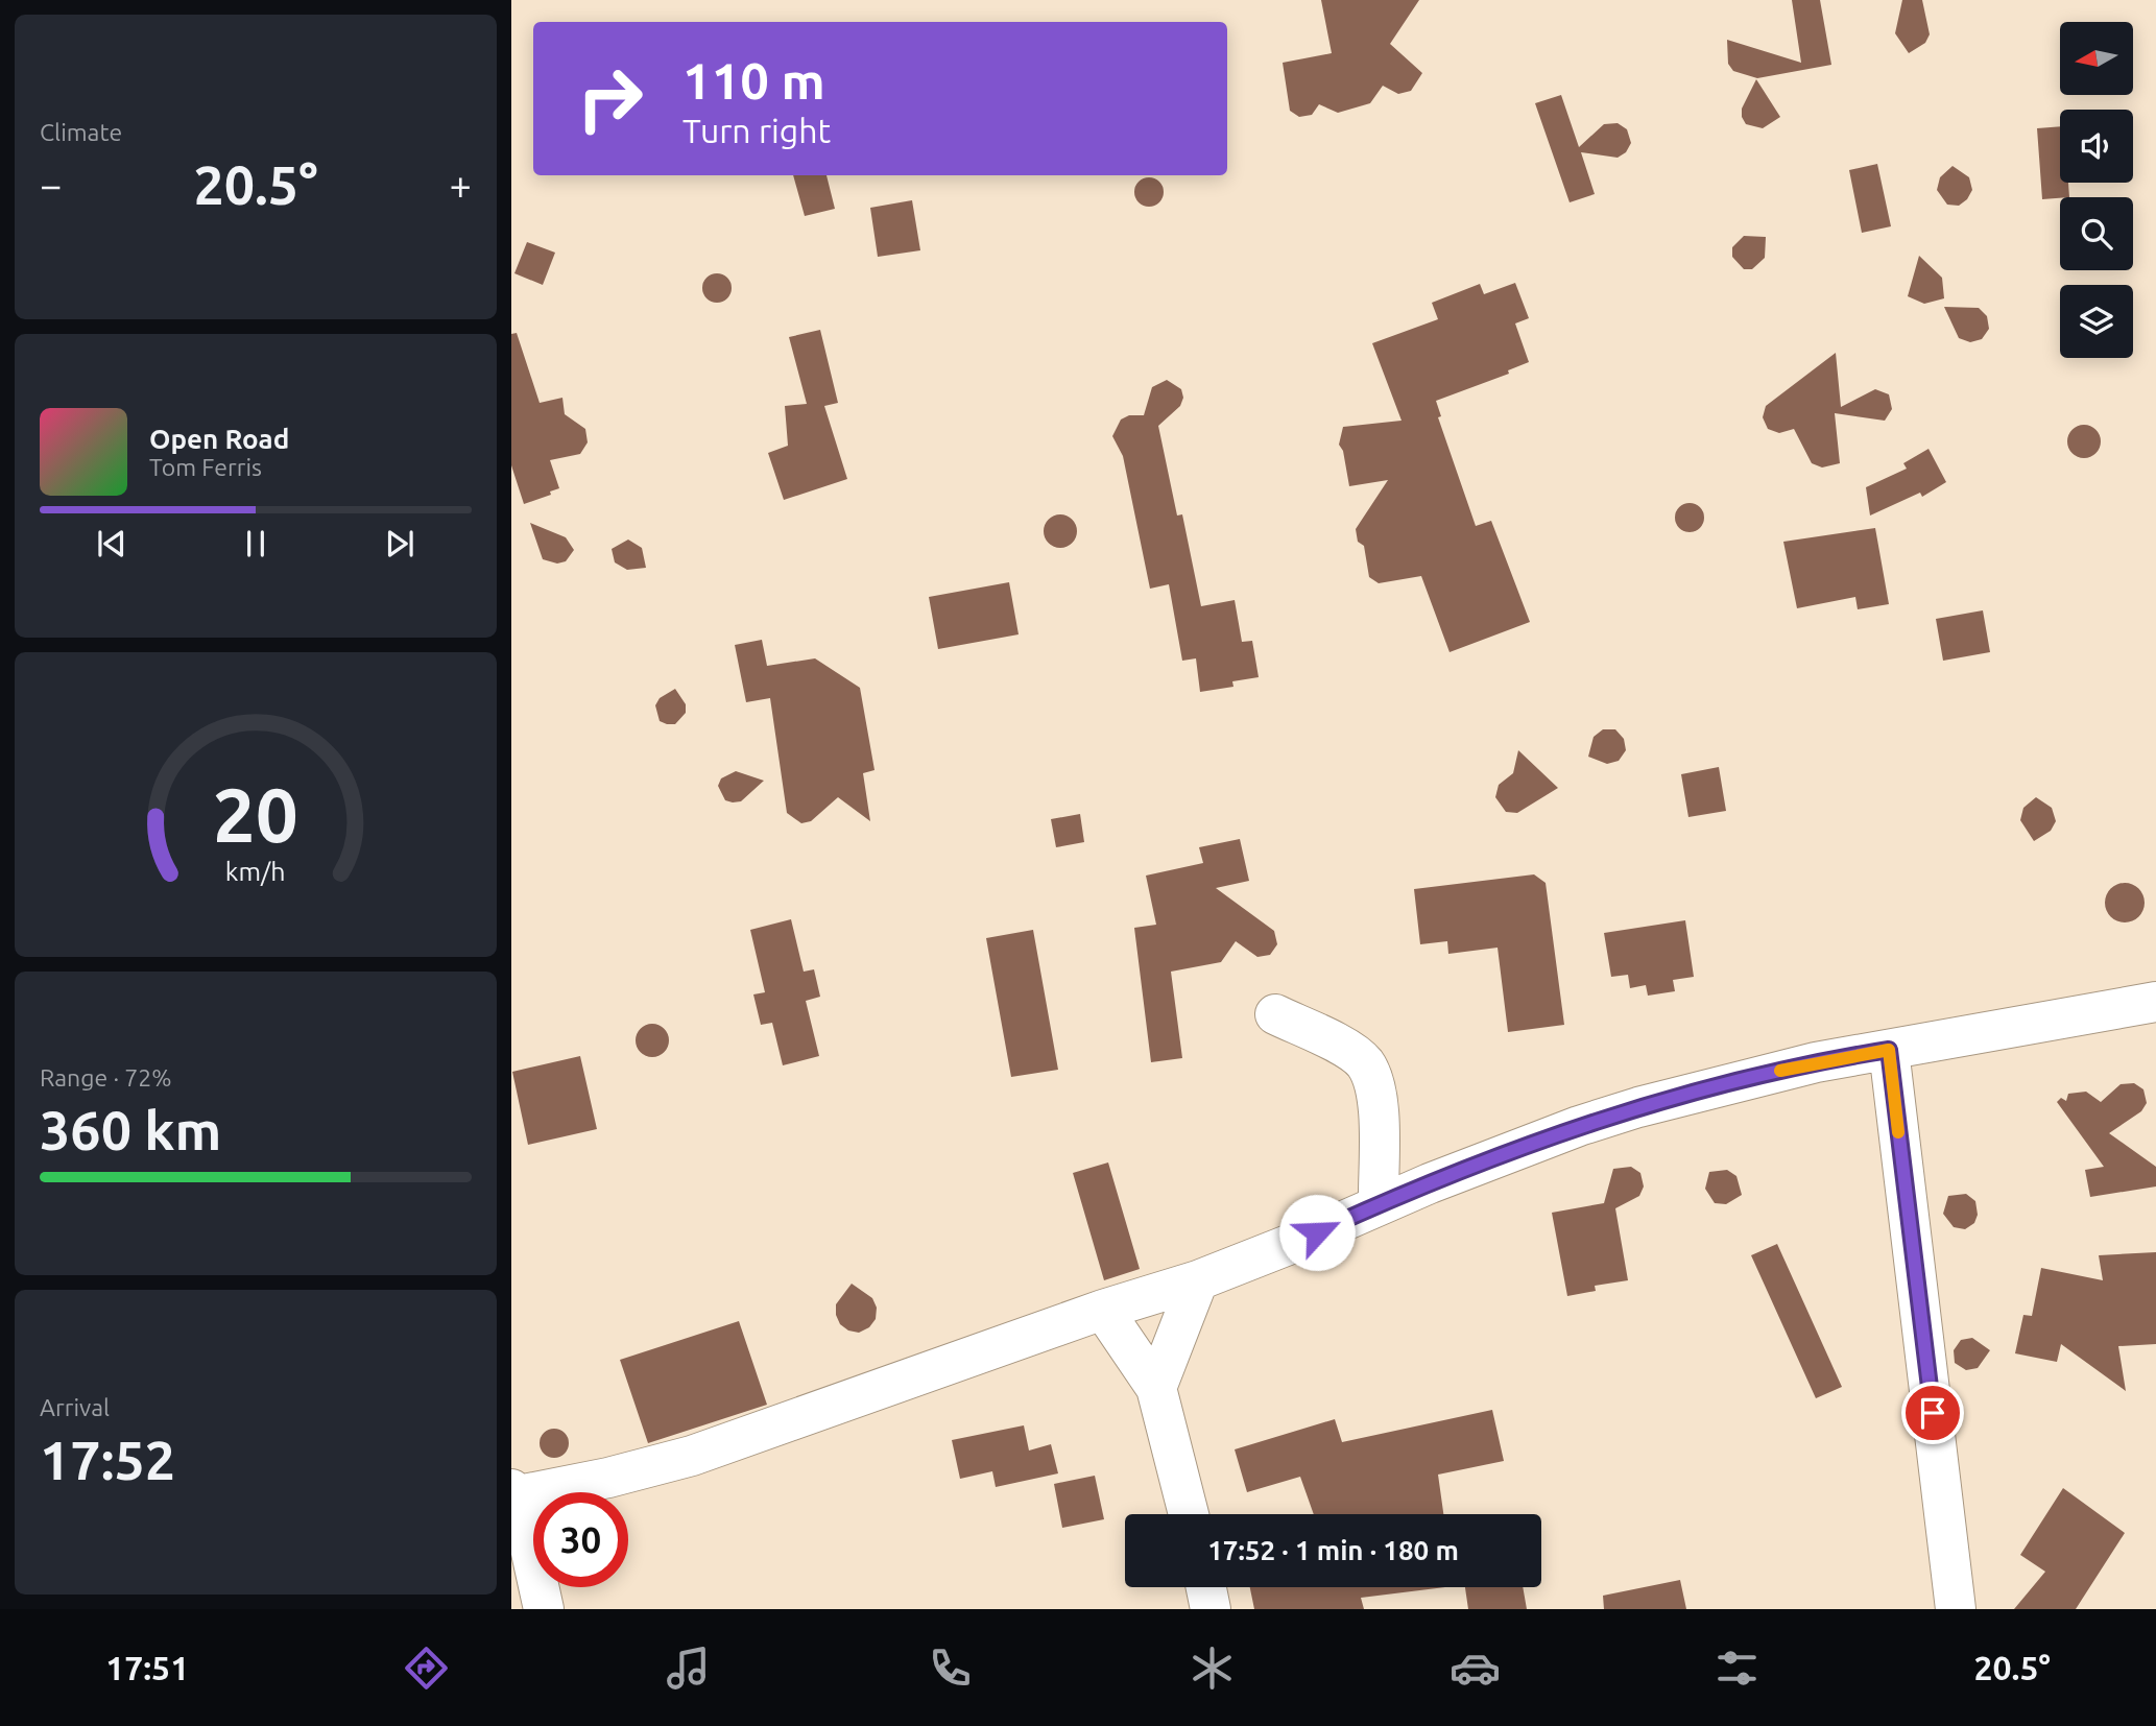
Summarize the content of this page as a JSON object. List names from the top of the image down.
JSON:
{
  "north": "left",
  "page": {
    "tile": [
      "Climate",
      ["Range · 72%", "360 km"],
      ["Arrival", "17:52"]
    ],
    "turn": ["110 m", "Turn right"],
    "heat": ["−", "20.5°", "+"],
    "song": ["Open Road", "Tom Ferris"],
    "limit": "30",
    "trip": "17:52 · 1 min · 180 m",
    "tabs": ["17:51", "20.5°"],
    "gauge": ["20", "km/h"]
  }
}
